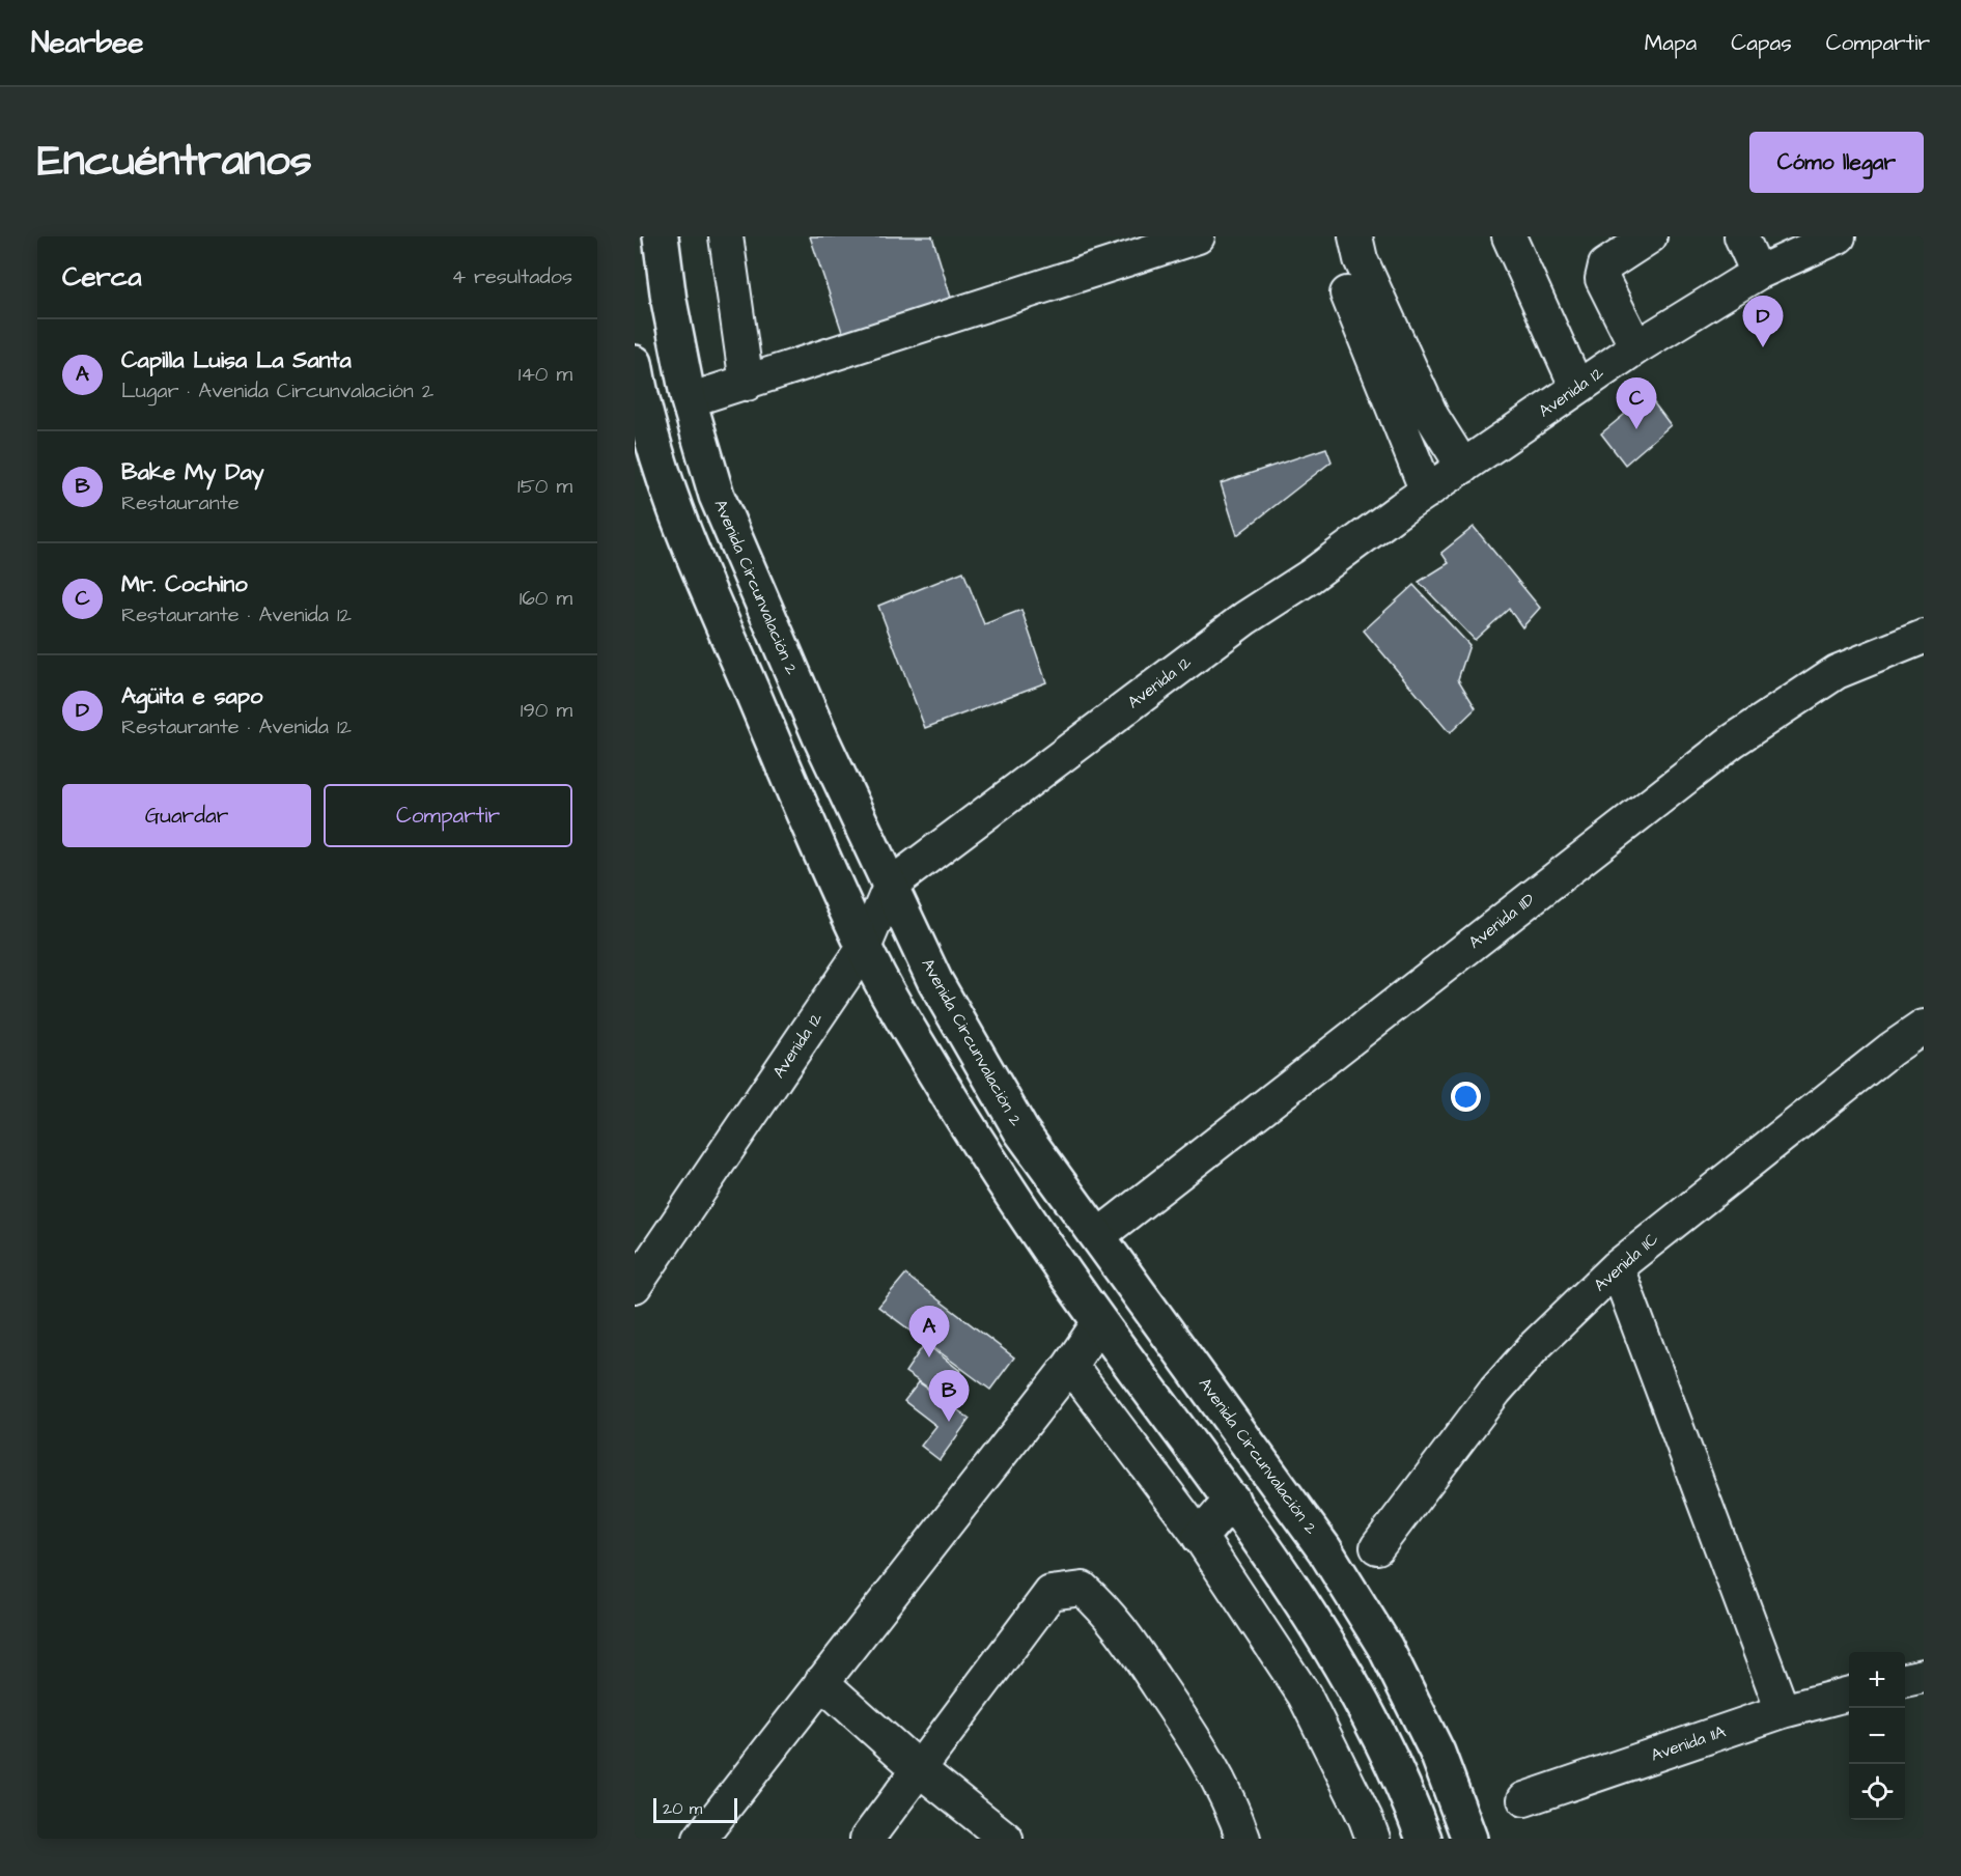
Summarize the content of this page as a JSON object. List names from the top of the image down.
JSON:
{
  "streets": {
    "main road": ["Avenida Circunvalación 2"],
    "street": [
      "Avenida 12",
      "Avenida 11D",
      "Avenida 11C",
      "Avenida 11A"
    ]
  },
  "crossings": [
    ["Avenida 12", "Avenida Circunvalación 2"],
    ["Avenida Circunvalación 2", "Avenida 11D"]
  ],
  "scale_bar": "20 m",
  "page": {
    "header": "Nearbee",
    "nav": ["Mapa", "Capas", "Compartir"],
    "title": "Encuéntranos",
    "buttons": [
      "Cómo llegar",
      ["Guardar", "Compartir"]
    ],
    "heading": ["Cerca", "4 resultados"],
    "pins": [
      "D",
      "C",
      "A",
      "B"
    ],
    "list": [
      {
        "mark": "A",
        "name": "Capilla Luisa La Santa",
        "note": "Lugar · Avenida Circunvalación 2",
        "value": "140 m"
      },
      {
        "mark": "B",
        "name": "Bake My Day",
        "note": "Restaurante",
        "value": "150 m"
      },
      {
        "mark": "C",
        "name": "Mr. Cochino",
        "note": "Restaurante · Avenida 12",
        "value": "160 m"
      },
      {
        "mark": "D",
        "name": "Agüita e sapo",
        "note": "Restaurante · Avenida 12",
        "value": "190 m"
      }
    ],
    "map_buttons": ["+", "−"],
    "scale": "20 m"
  }
}
